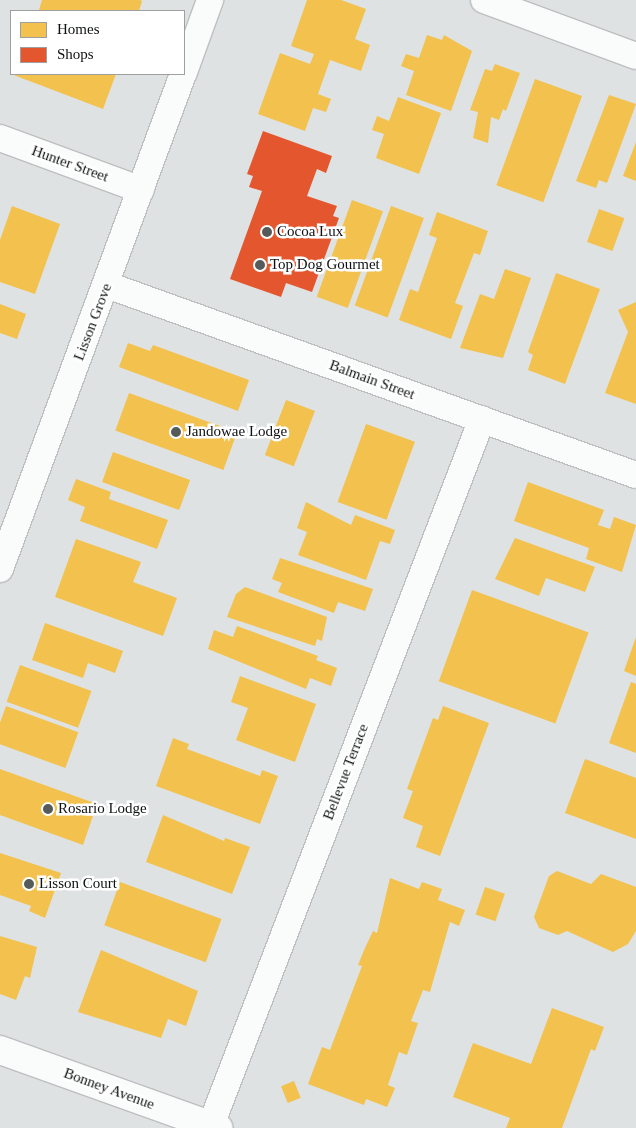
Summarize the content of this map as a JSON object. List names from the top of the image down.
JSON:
{
  "streets": {
    "street": [
      "Hunter Street",
      "Lisson Grove",
      "Balmain Street",
      "Bellevue Terrace",
      "Bonney Avenue"
    ]
  },
  "crossings": [
    ["Hunter Street", "Lisson Grove"],
    ["Lisson Grove", "Balmain Street"],
    ["Balmain Street", "Bellevue Terrace"],
    ["Bellevue Terrace", "Bonney Avenue"]
  ],
  "places": [
    "Cocoa Lux",
    "Top Dog Gourmet",
    "Jandowae Lodge",
    "Rosario Lodge",
    "Lisson Court"
  ],
  "legend": ["Homes", "Shops"]
}
